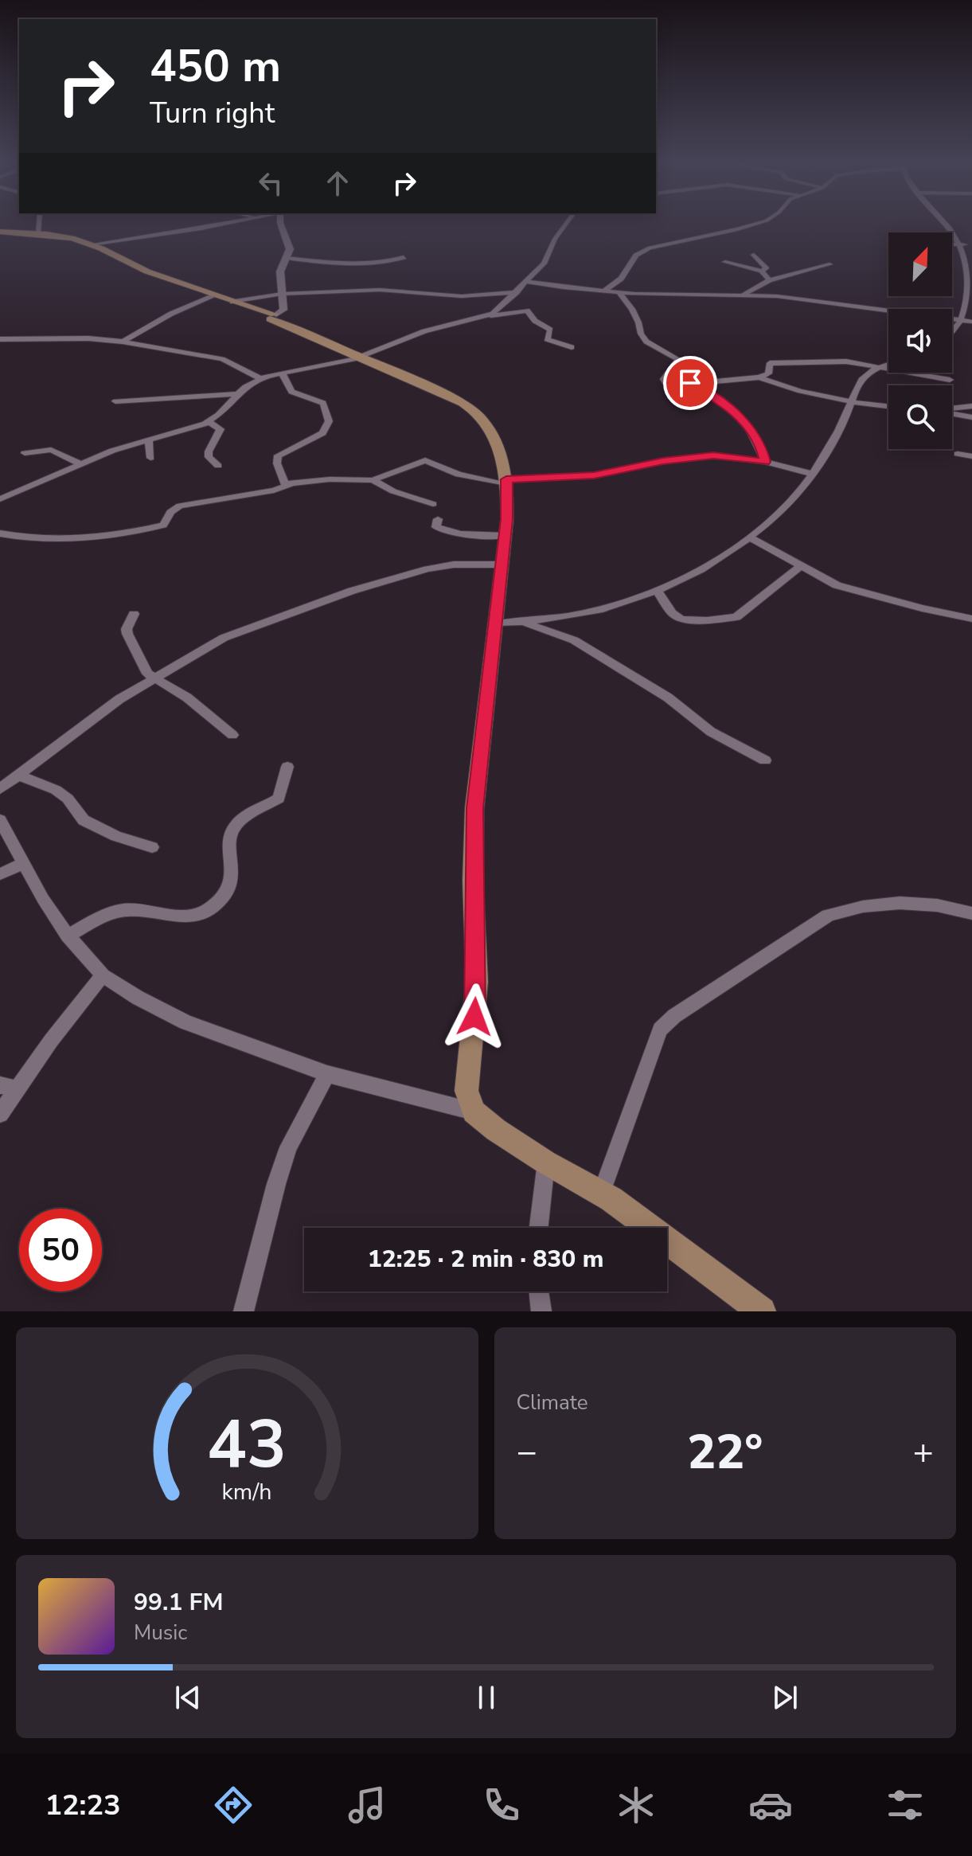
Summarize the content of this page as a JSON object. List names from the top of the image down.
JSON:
{
  "north": "top right",
  "page": {
    "turn": ["450 m", "Turn right"],
    "limit": "50",
    "trip": "12:25 · 2 min · 830 m",
    "tile": "Climate",
    "heat": ["−", "22°", "+"],
    "song": ["99.1 FM", "Music"],
    "tabs": "12:23",
    "gauge": ["43", "km/h"]
  }
}
